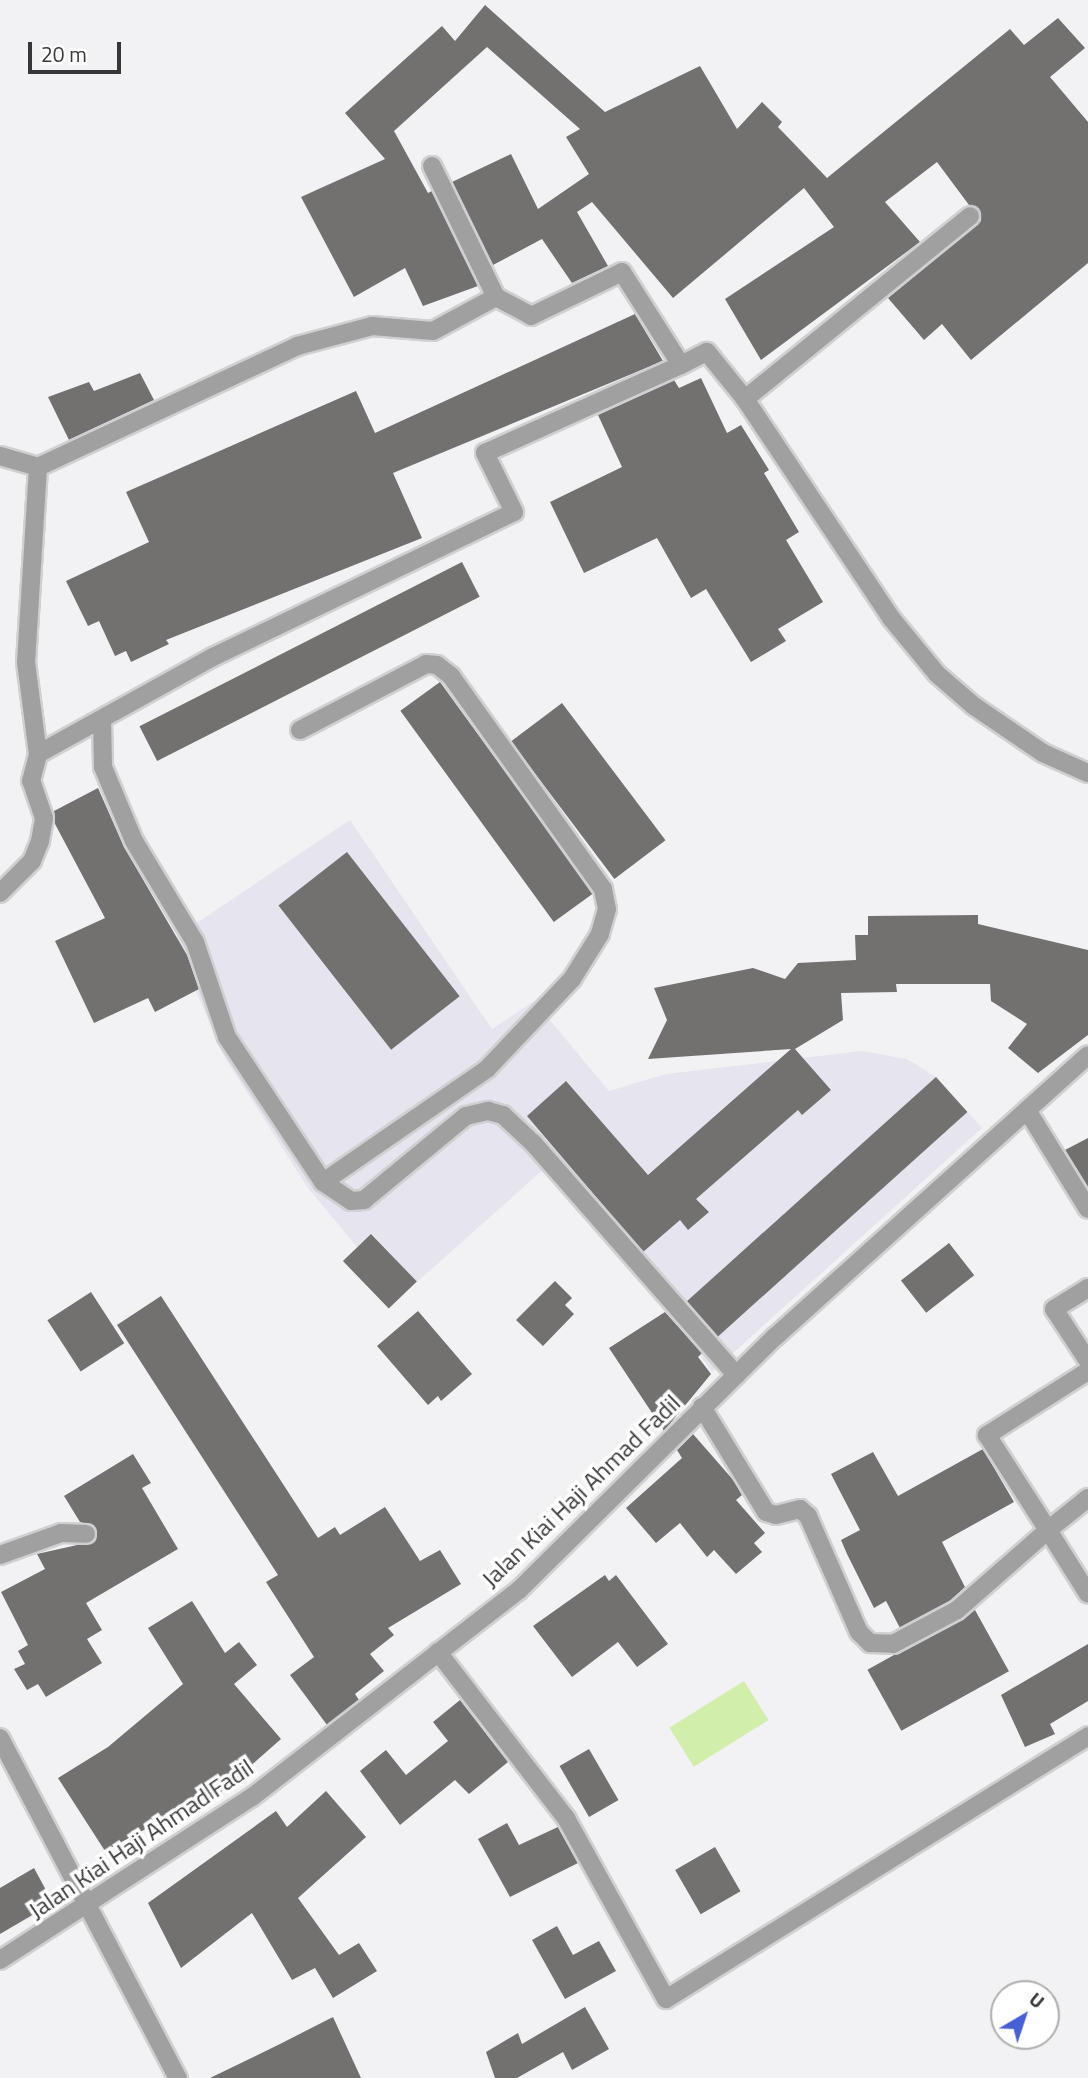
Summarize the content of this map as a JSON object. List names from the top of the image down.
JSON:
{
  "streets": {
    "street": ["Jalan Kiai Haji Ahmad Fadil"]
  },
  "scale_bar": "20 m",
  "north": "top right"
}
